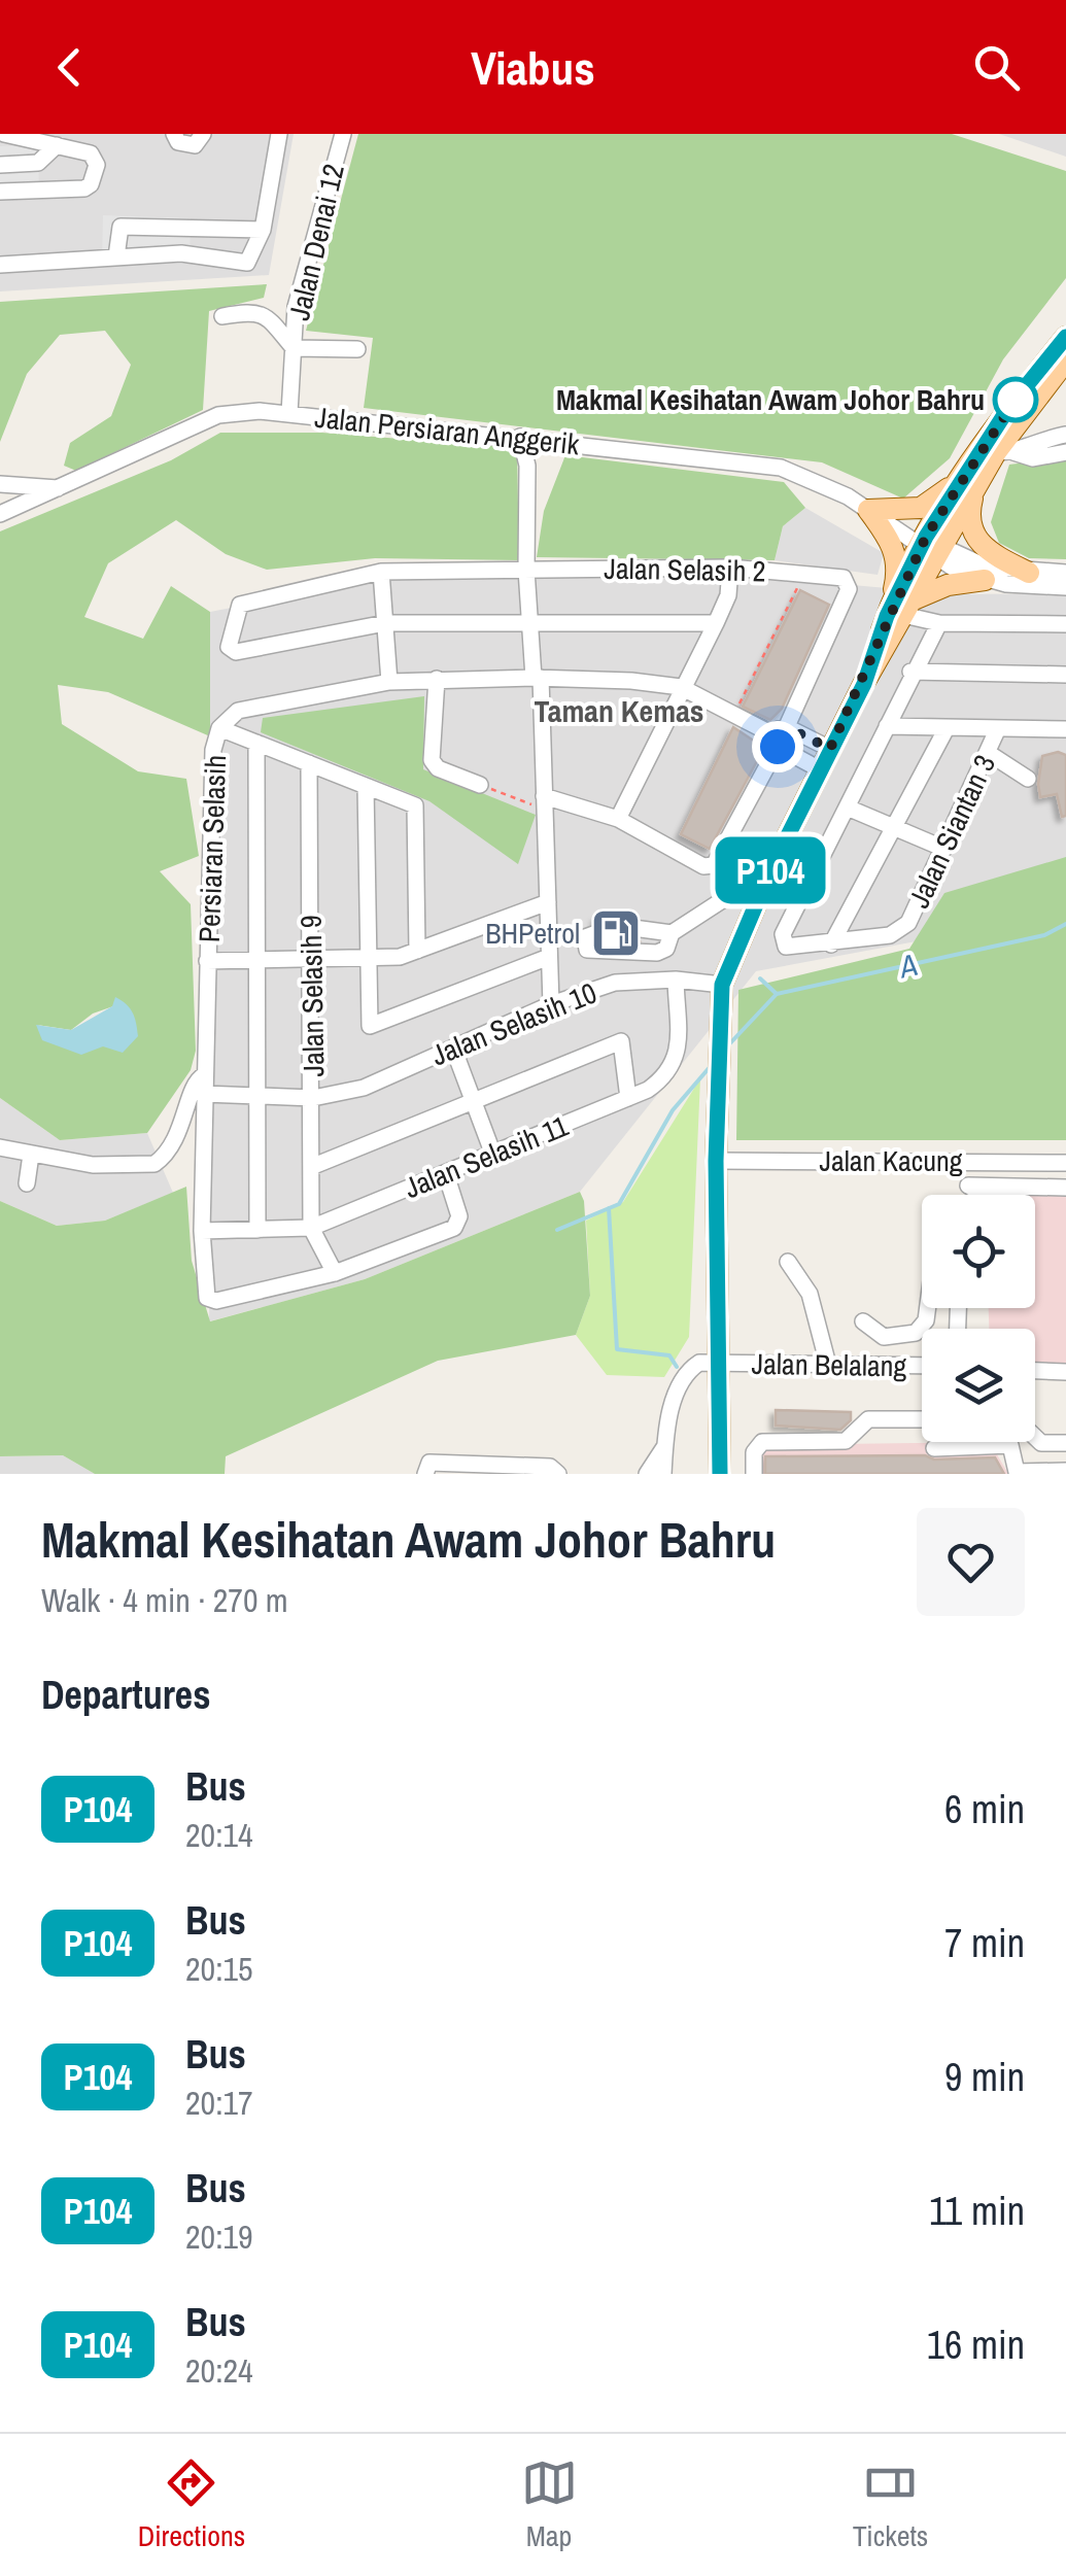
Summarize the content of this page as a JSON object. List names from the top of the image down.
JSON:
{
  "streets": {
    "street": [
      "Jalan Denai 12",
      "Jalan Persiaran Anggerik",
      "Jalan Selasih 2",
      "Jalan Siantan 3",
      "Persiaran Selasih",
      "Jalan Selasih 9",
      "Jalan Selasih 10",
      "Jalan Selasih 11",
      "Jalan Kacung",
      "Jalan Belalang"
    ]
  },
  "crossings": [
    ["Jalan Denai 12", "Jalan Persiaran Anggerik"],
    ["Persiaran Selasih", "Jalan Selasih 10"],
    ["Persiaran Selasih", "Jalan Selasih 11"],
    ["Jalan Selasih 9", "Jalan Selasih 10"],
    ["Jalan Selasih 9", "Jalan Selasih 11"],
    ["Jalan Selasih 10", "Jalan Selasih 11"]
  ],
  "districts": ["Taman Kemas"],
  "water": ["A"],
  "places": {
    "other": ["Makmal Kesihatan Awam Johor Bahru"],
    "fuel station": ["BHPetrol"]
  },
  "lines": ["bus line P104"],
  "page": {
    "header": "Viabus",
    "on_map": "P104",
    "heading": [
      ["Makmal Kesihatan Awam Johor Bahru", "Walk · 4 min · 270 m"],
      "Departures"
    ],
    "list": [
      {
        "mark": "P104",
        "name": "Bus",
        "note": "20:14",
        "value": "6 min"
      },
      {
        "mark": "P104",
        "name": "Bus",
        "note": "20:15",
        "value": "7 min"
      },
      {
        "mark": "P104",
        "name": "Bus",
        "note": "20:17",
        "value": "9 min"
      },
      {
        "mark": "P104",
        "name": "Bus",
        "note": "20:19",
        "value": "11 min"
      },
      {
        "mark": "P104",
        "name": "Bus",
        "note": "20:24",
        "value": "16 min"
      }
    ],
    "tabs": ["Directions", "Map", "Tickets"]
  }
}
